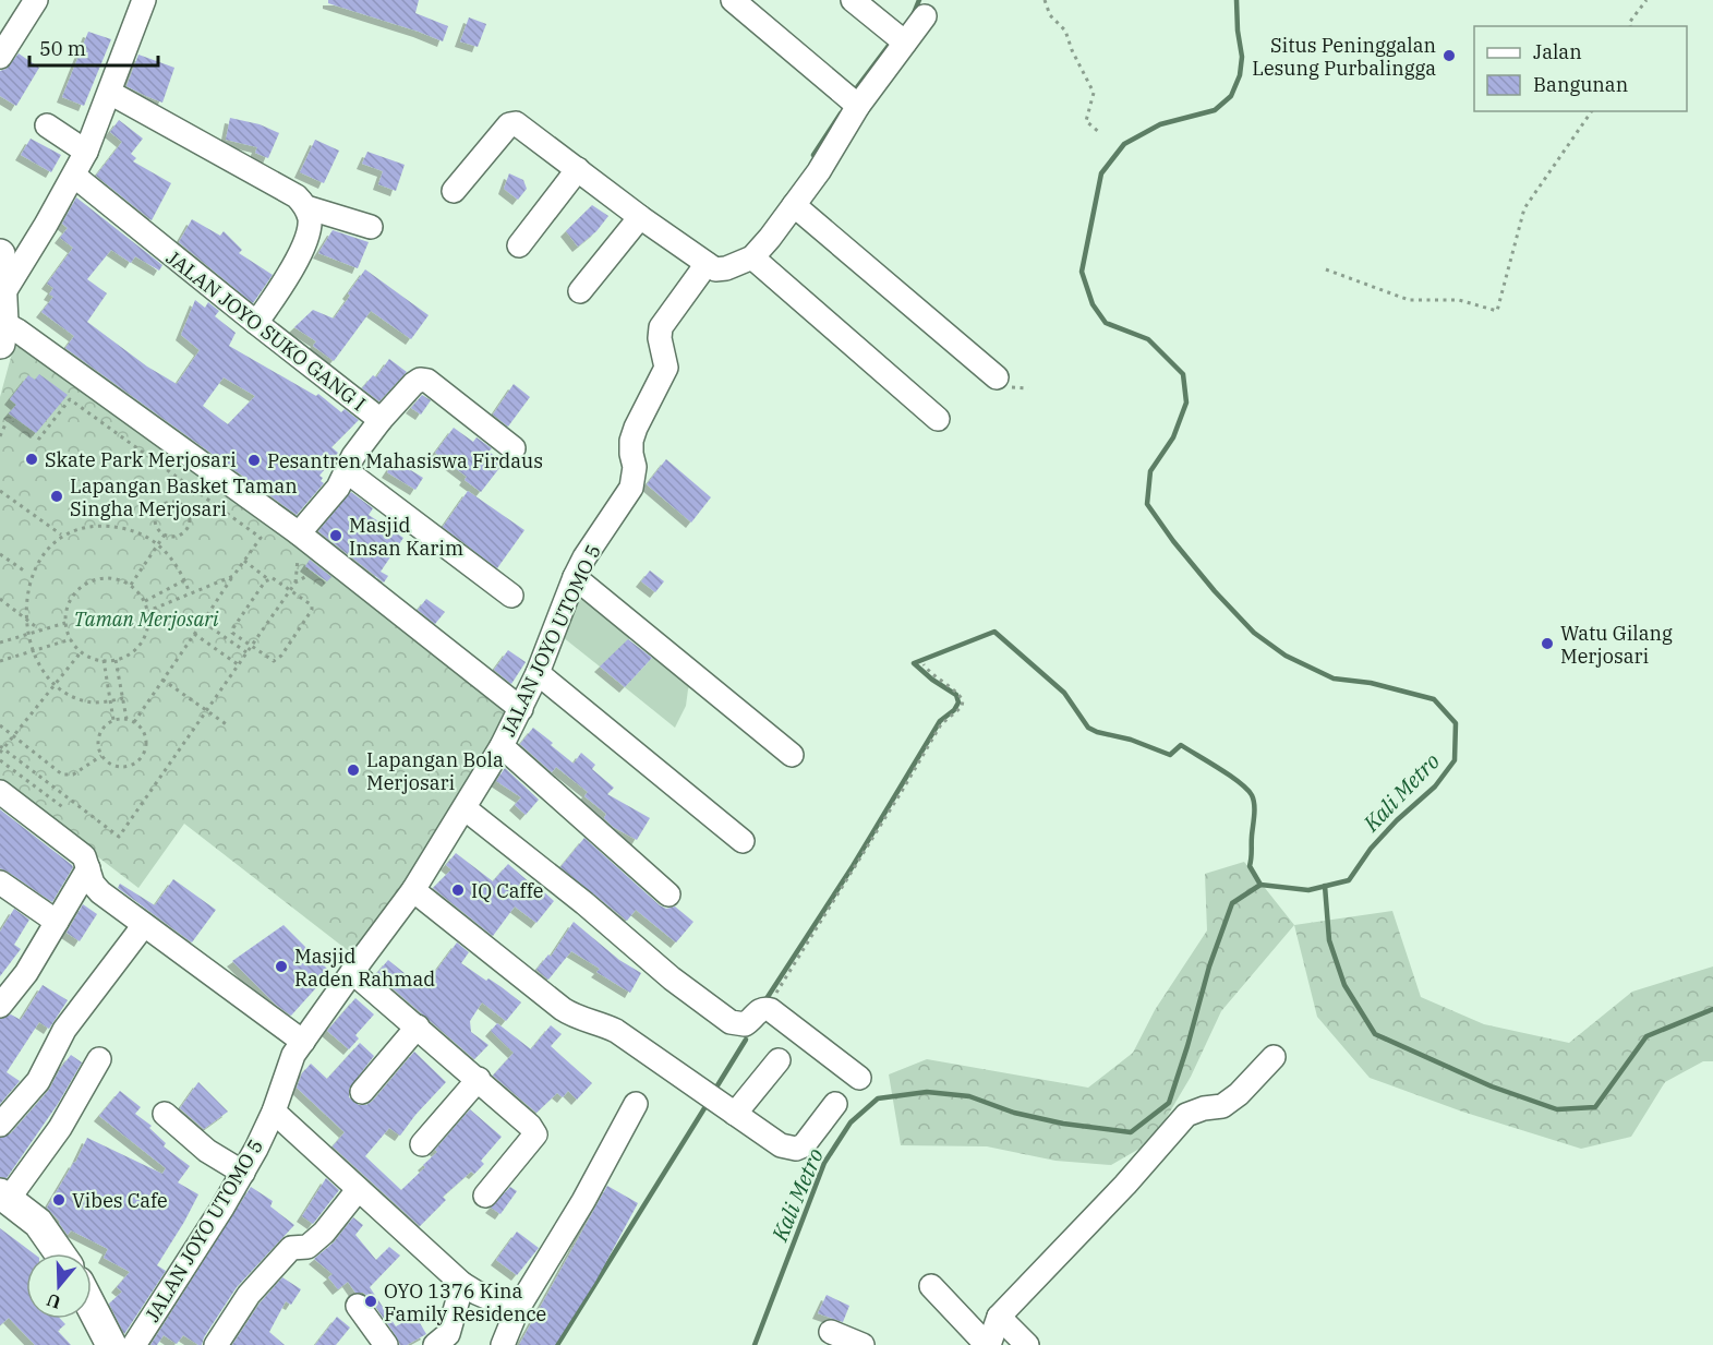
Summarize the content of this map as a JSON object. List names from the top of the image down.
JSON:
{
  "streets": {
    "street": ["JALAN JOYO SUKO GANG I", "JALAN JOYO UTOMO 5"]
  },
  "water": ["Kali Metro"],
  "parks": ["Taman Merjosari"],
  "places": [
    "Situs Peninggalan Lesung Purbalingga",
    "Skate Park Merjosari",
    "Pesantren Mahasiswa Firdaus",
    "Lapangan Basket Taman Singha Merjosari",
    "Masjid Insan Karim",
    "Watu Gilang Merjosari",
    "Lapangan Bola Merjosari",
    "IQ Caffe",
    "Masjid Raden Rahmad",
    "Vibes Cafe",
    "OYO 1376 Kina Family Residence"
  ],
  "legend": ["Jalan", "Bangunan"],
  "scale_bar": "50 m",
  "north": "bottom"
}
